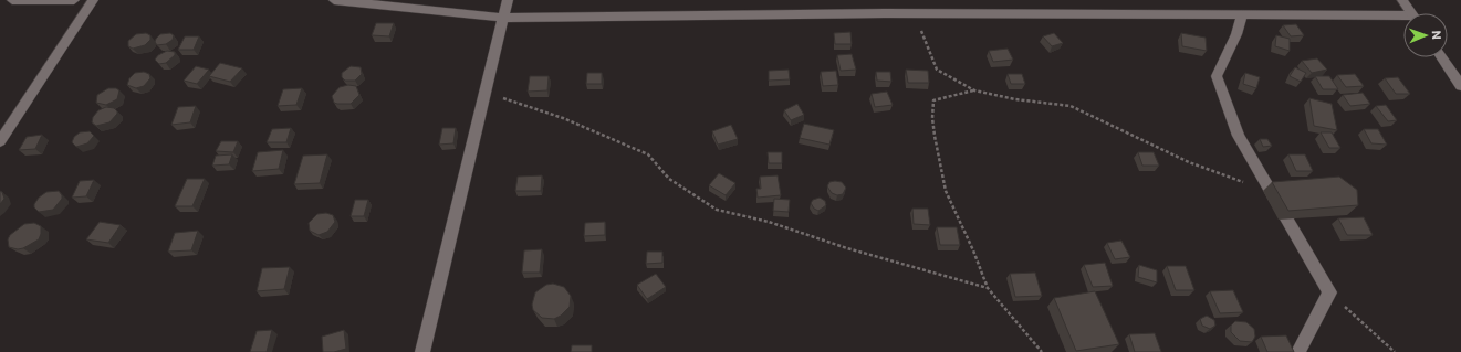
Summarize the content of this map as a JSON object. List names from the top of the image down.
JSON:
{
  "north": "right"
}
